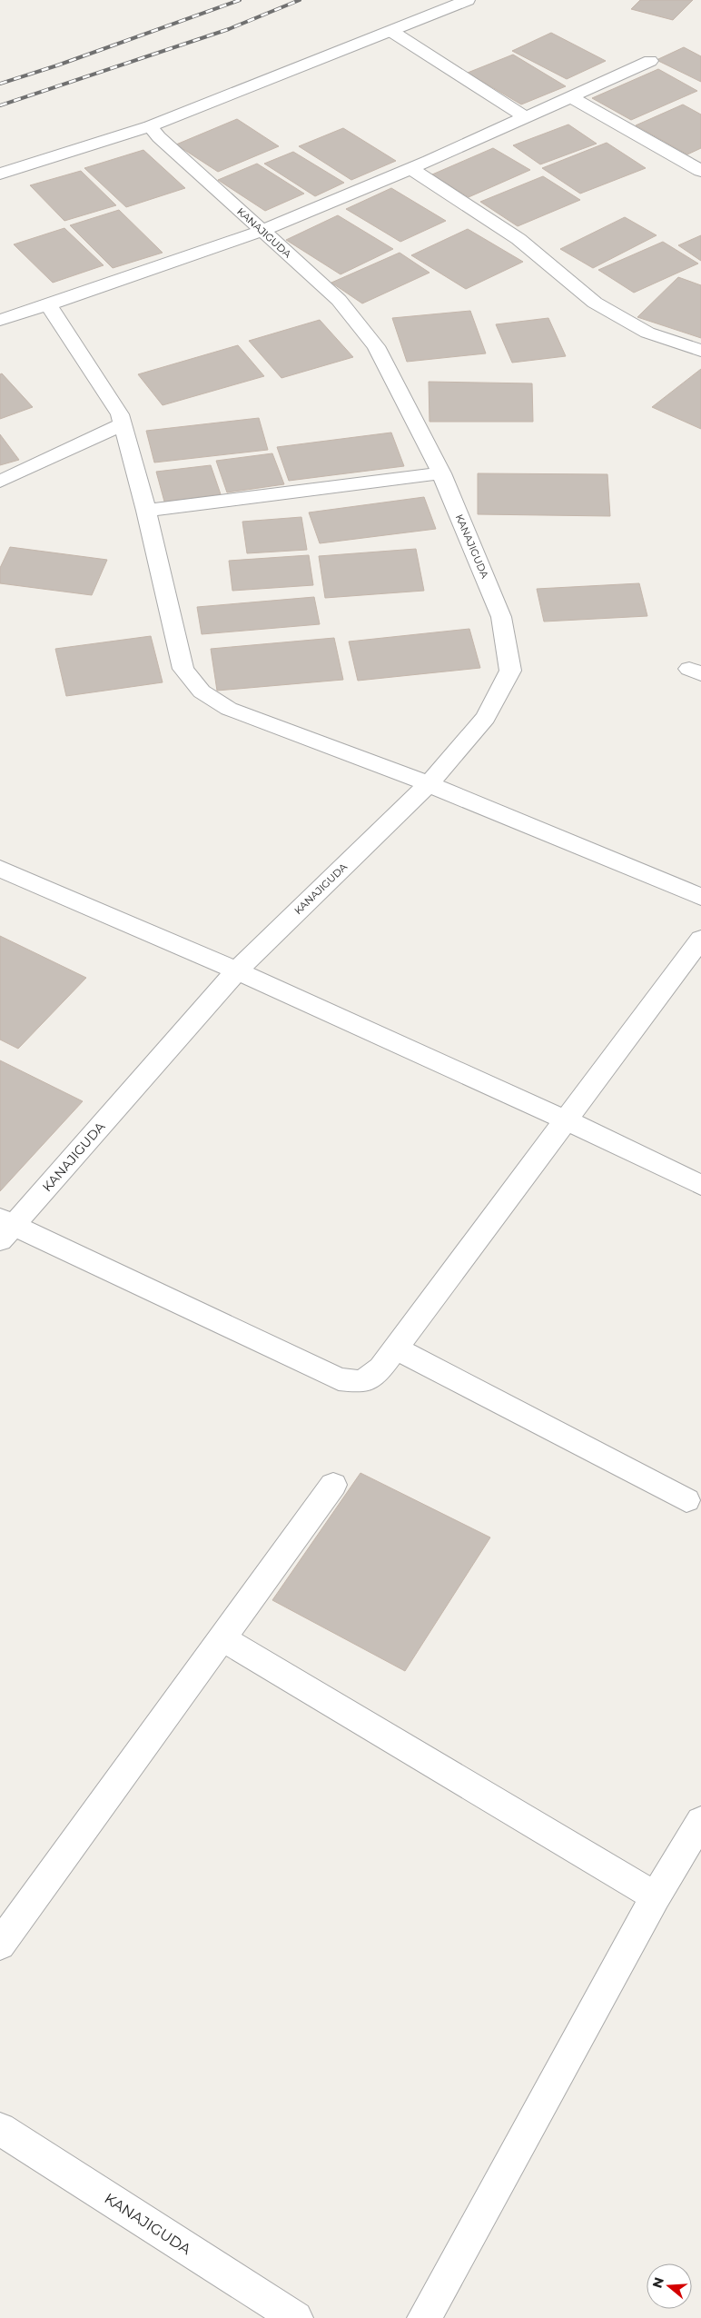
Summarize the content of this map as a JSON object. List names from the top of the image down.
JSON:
{
  "streets": {
    "street": ["KANAJIGUDA"]
  },
  "north": "left"
}
